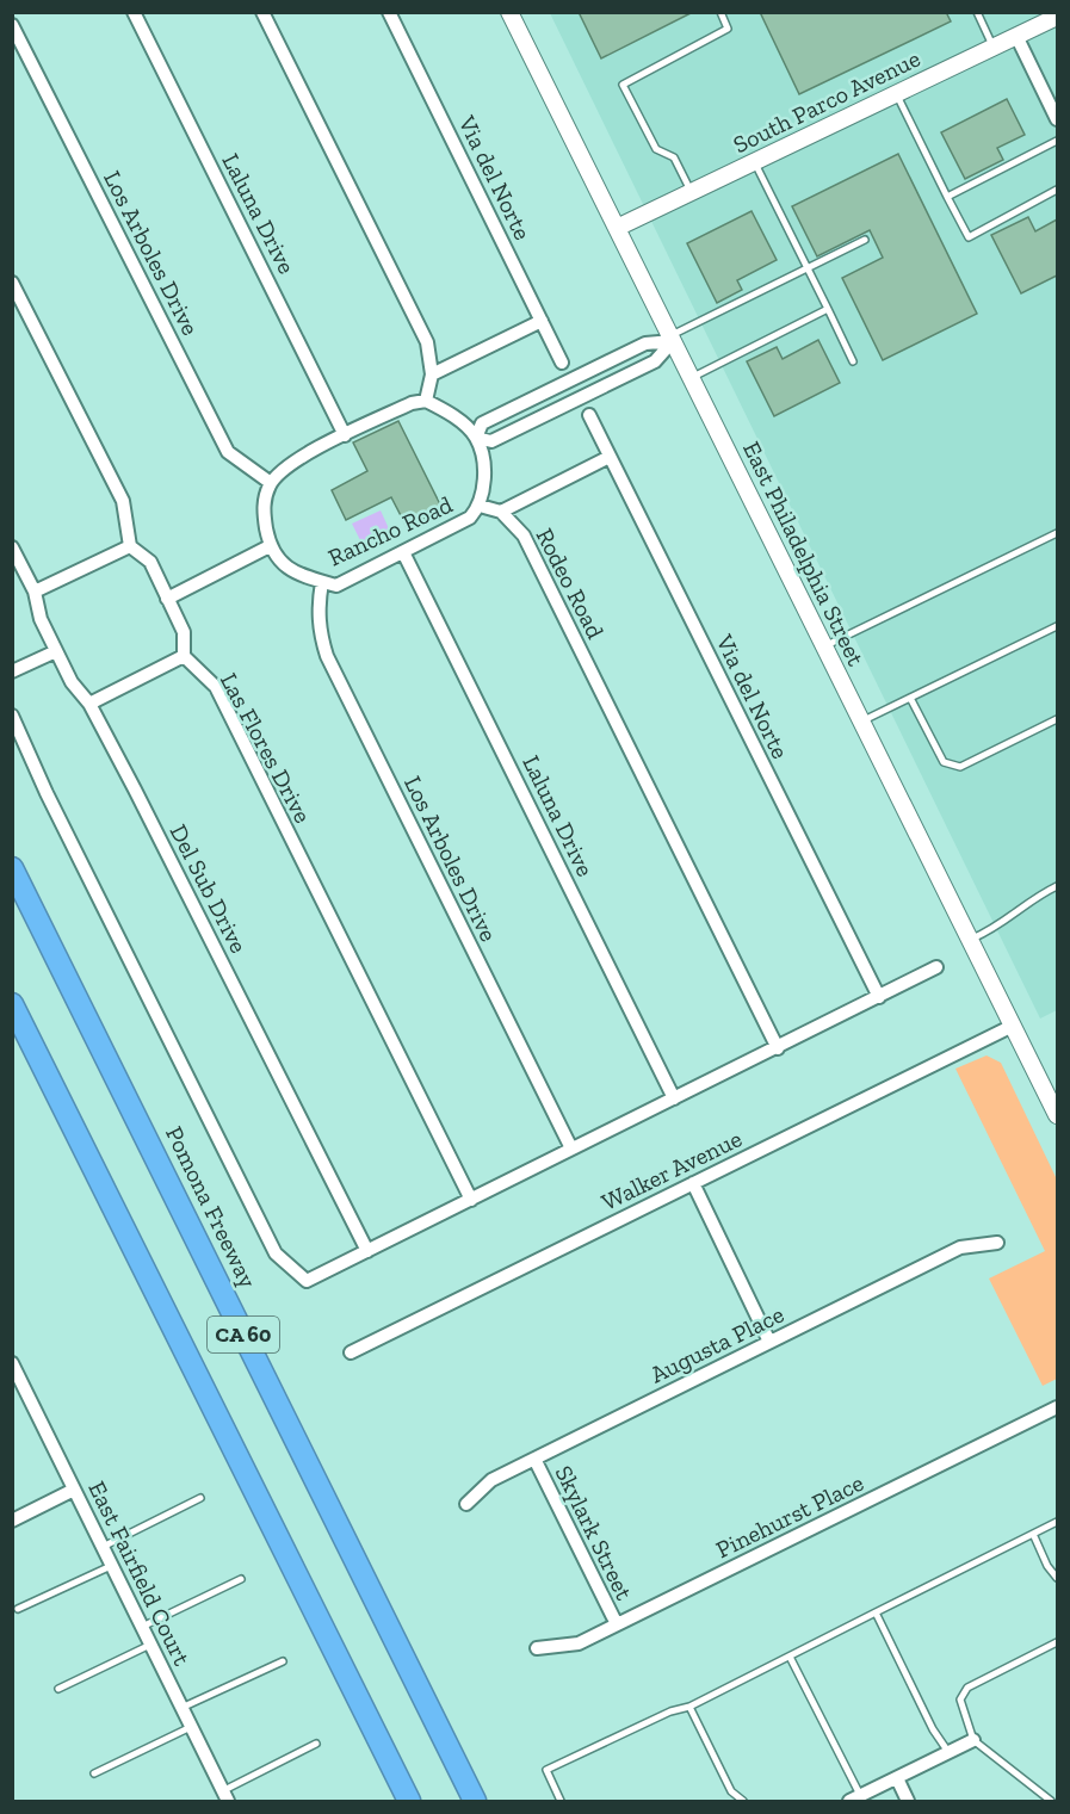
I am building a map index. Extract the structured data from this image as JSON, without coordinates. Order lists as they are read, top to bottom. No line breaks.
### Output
{"streets":{"highway":["Pomona Freeway","CA 60"],"street":["South Parco Avenue","Via del Norte","Laluna Drive","Los Arboles Drive","Rancho Road","East Philadelphia Street","Rodeo Road","Las Flores Drive","Del Sub Drive","Walker Avenue","Augusta Place","Pinehurst Place","Skylark Street","East Fairfield Court"]},"crossings":[["South Parco Avenue","East Philadelphia Street"],["Laluna Drive","Los Arboles Drive"],["Laluna Drive","Rancho Road"],["Los Arboles Drive","Rancho Road"],["East Philadelphia Street","Walker Avenue"],["Las Flores Drive","Del Sub Drive"],["Augusta Place","Skylark Street"],["Pinehurst Place","Skylark Street"]]}
